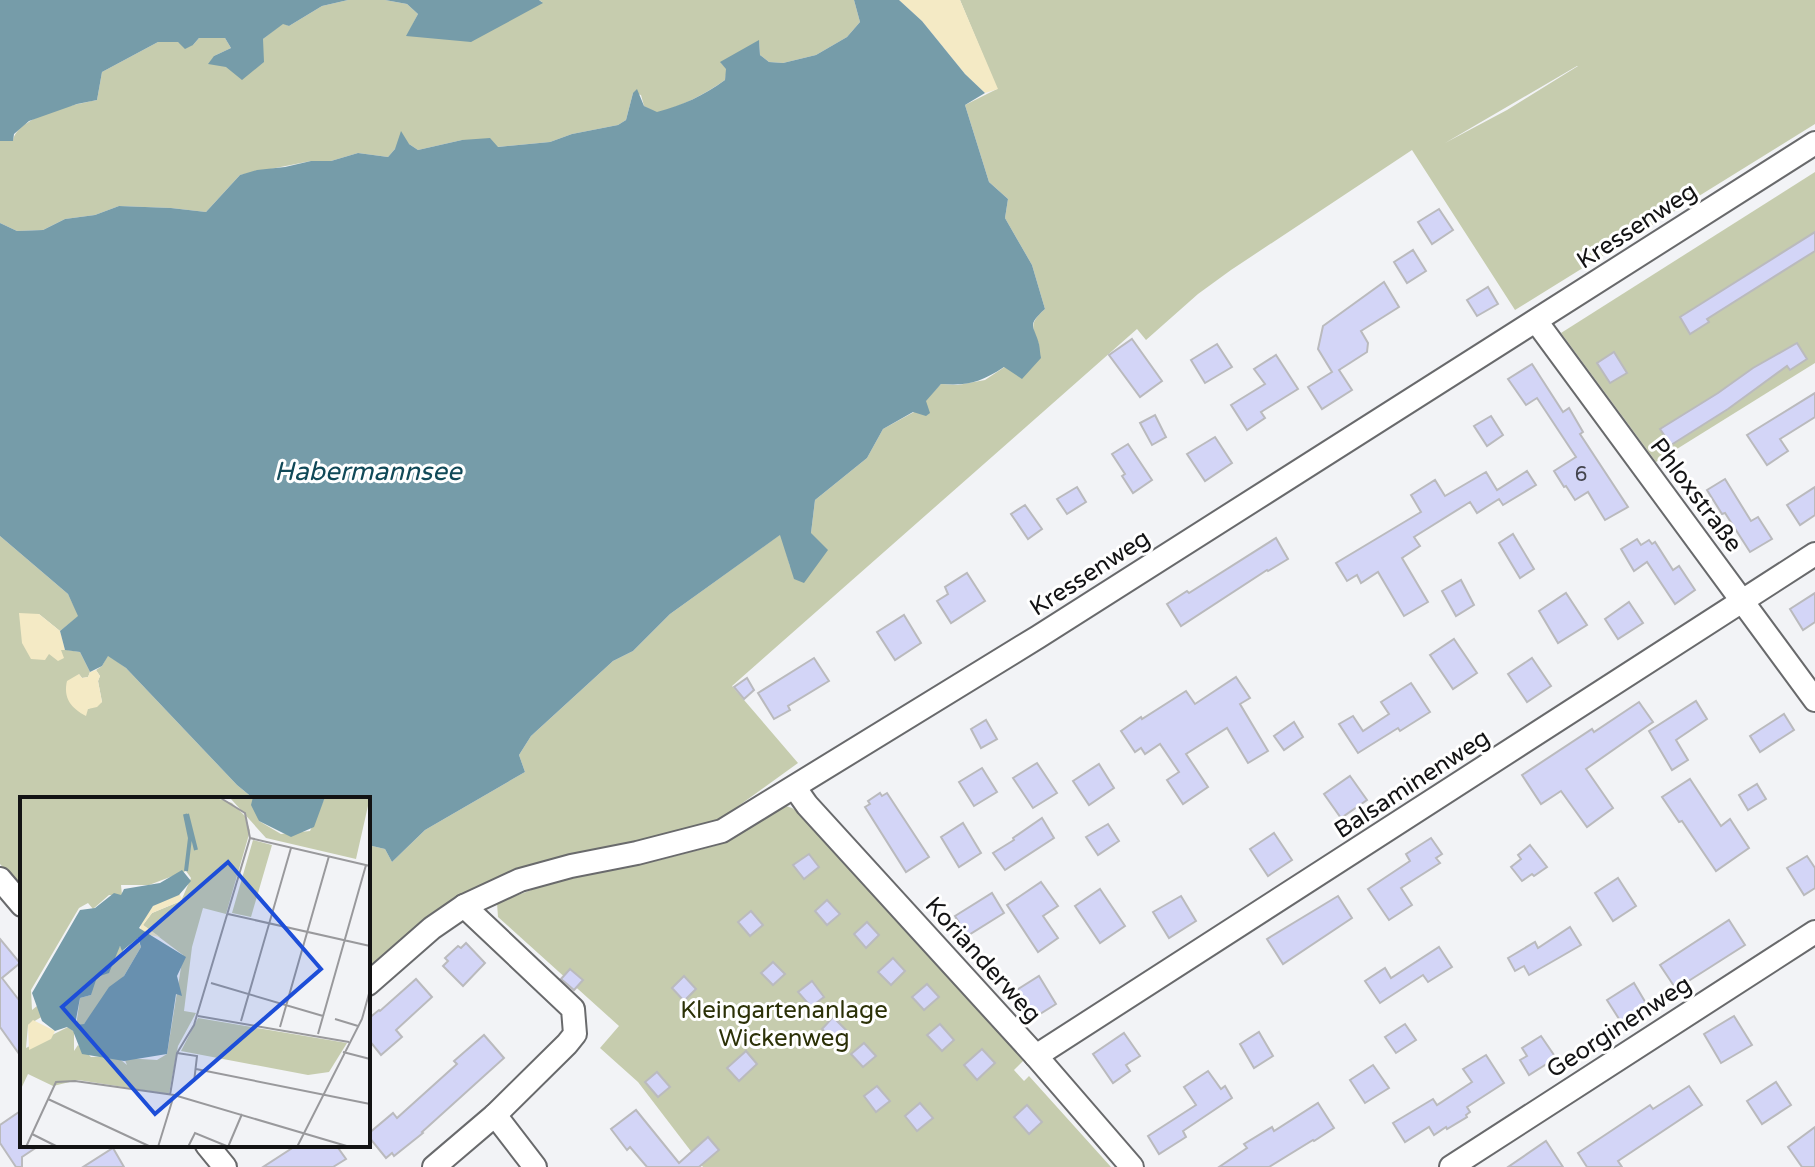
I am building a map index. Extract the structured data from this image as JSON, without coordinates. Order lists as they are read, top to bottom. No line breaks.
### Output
{"streets":{"street":["Kressenweg","Phloxstraße","Balsaminenweg","Korianderweg","Georginenweg"]},"crossings":[["Kressenweg","Phloxstraße"],["Kressenweg","Korianderweg"],["Phloxstraße","Balsaminenweg"],["Balsaminenweg","Korianderweg"]],"water":["Habermannsee"],"parks":["Kleingartenanlage Wickenweg"],"house_numbers":["6"]}
